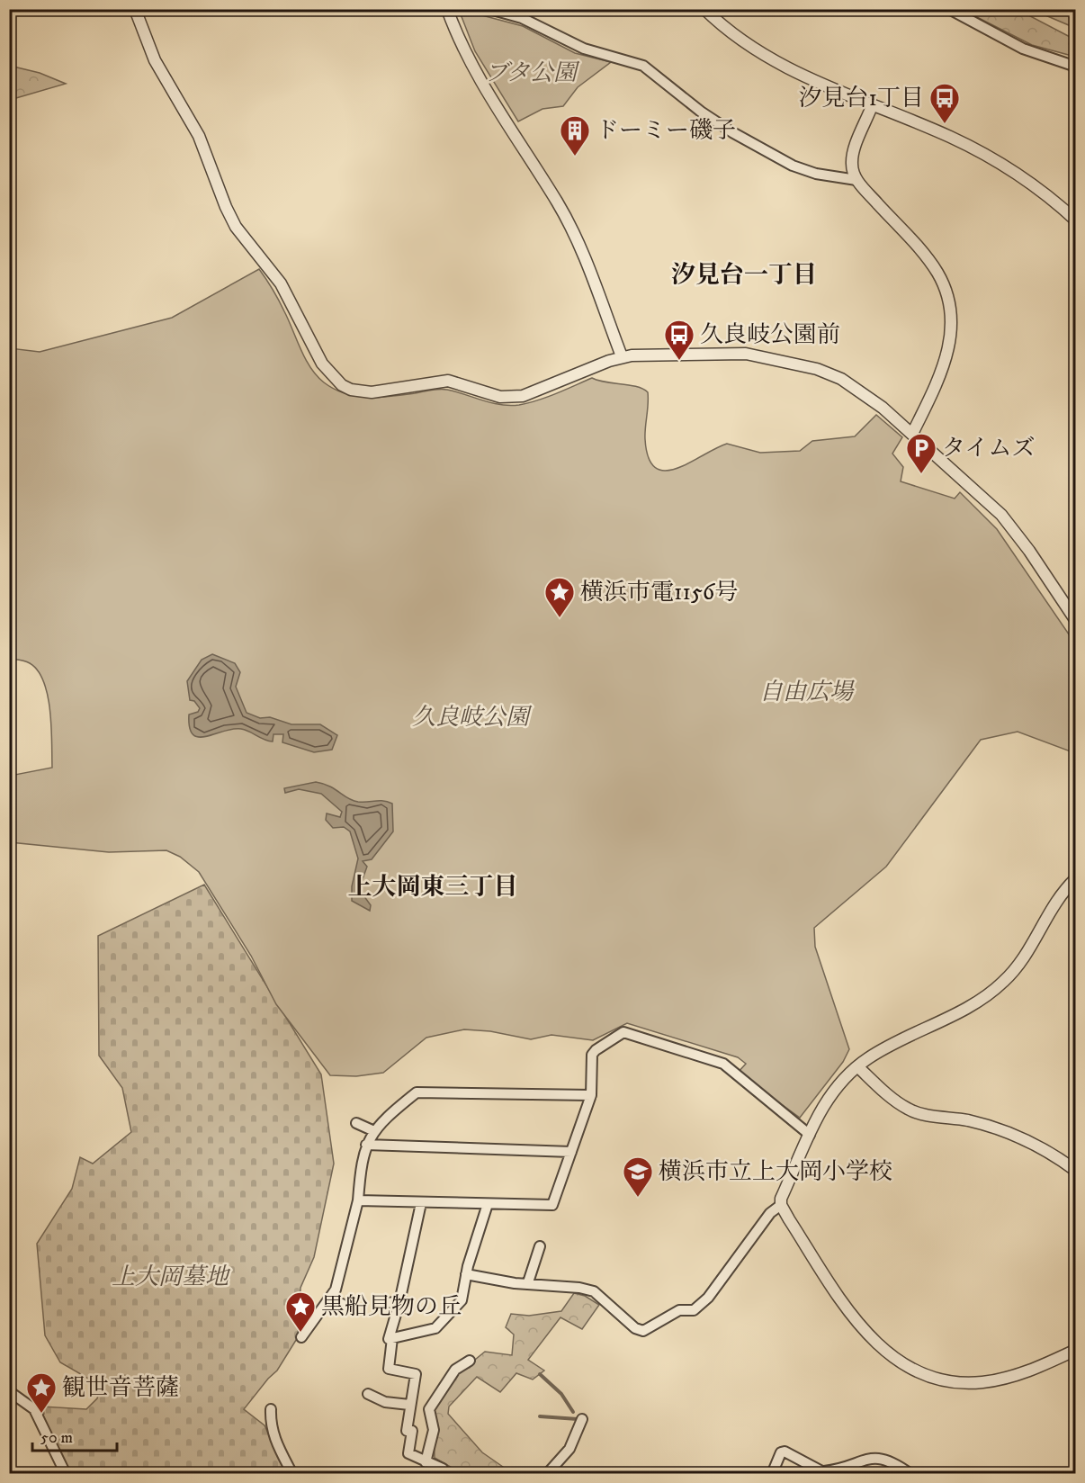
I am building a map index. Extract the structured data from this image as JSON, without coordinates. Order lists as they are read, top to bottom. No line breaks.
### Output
{"districts":["汐見台一丁目","上大岡東三丁目"],"parks":["ブタ公園","自由広場","久良岐公園","上大岡墓地"],"places":{"bus stop":["汐見台1丁目","久良岐公園前"],"building":["ドーミー磯子"],"parking":["タイムズ"],"place":["横浜市電1156号","黒船見物の丘","観世音菩薩"],"school or university":["横浜市立上大岡小学校"]},"scale_bar":"50 m"}
